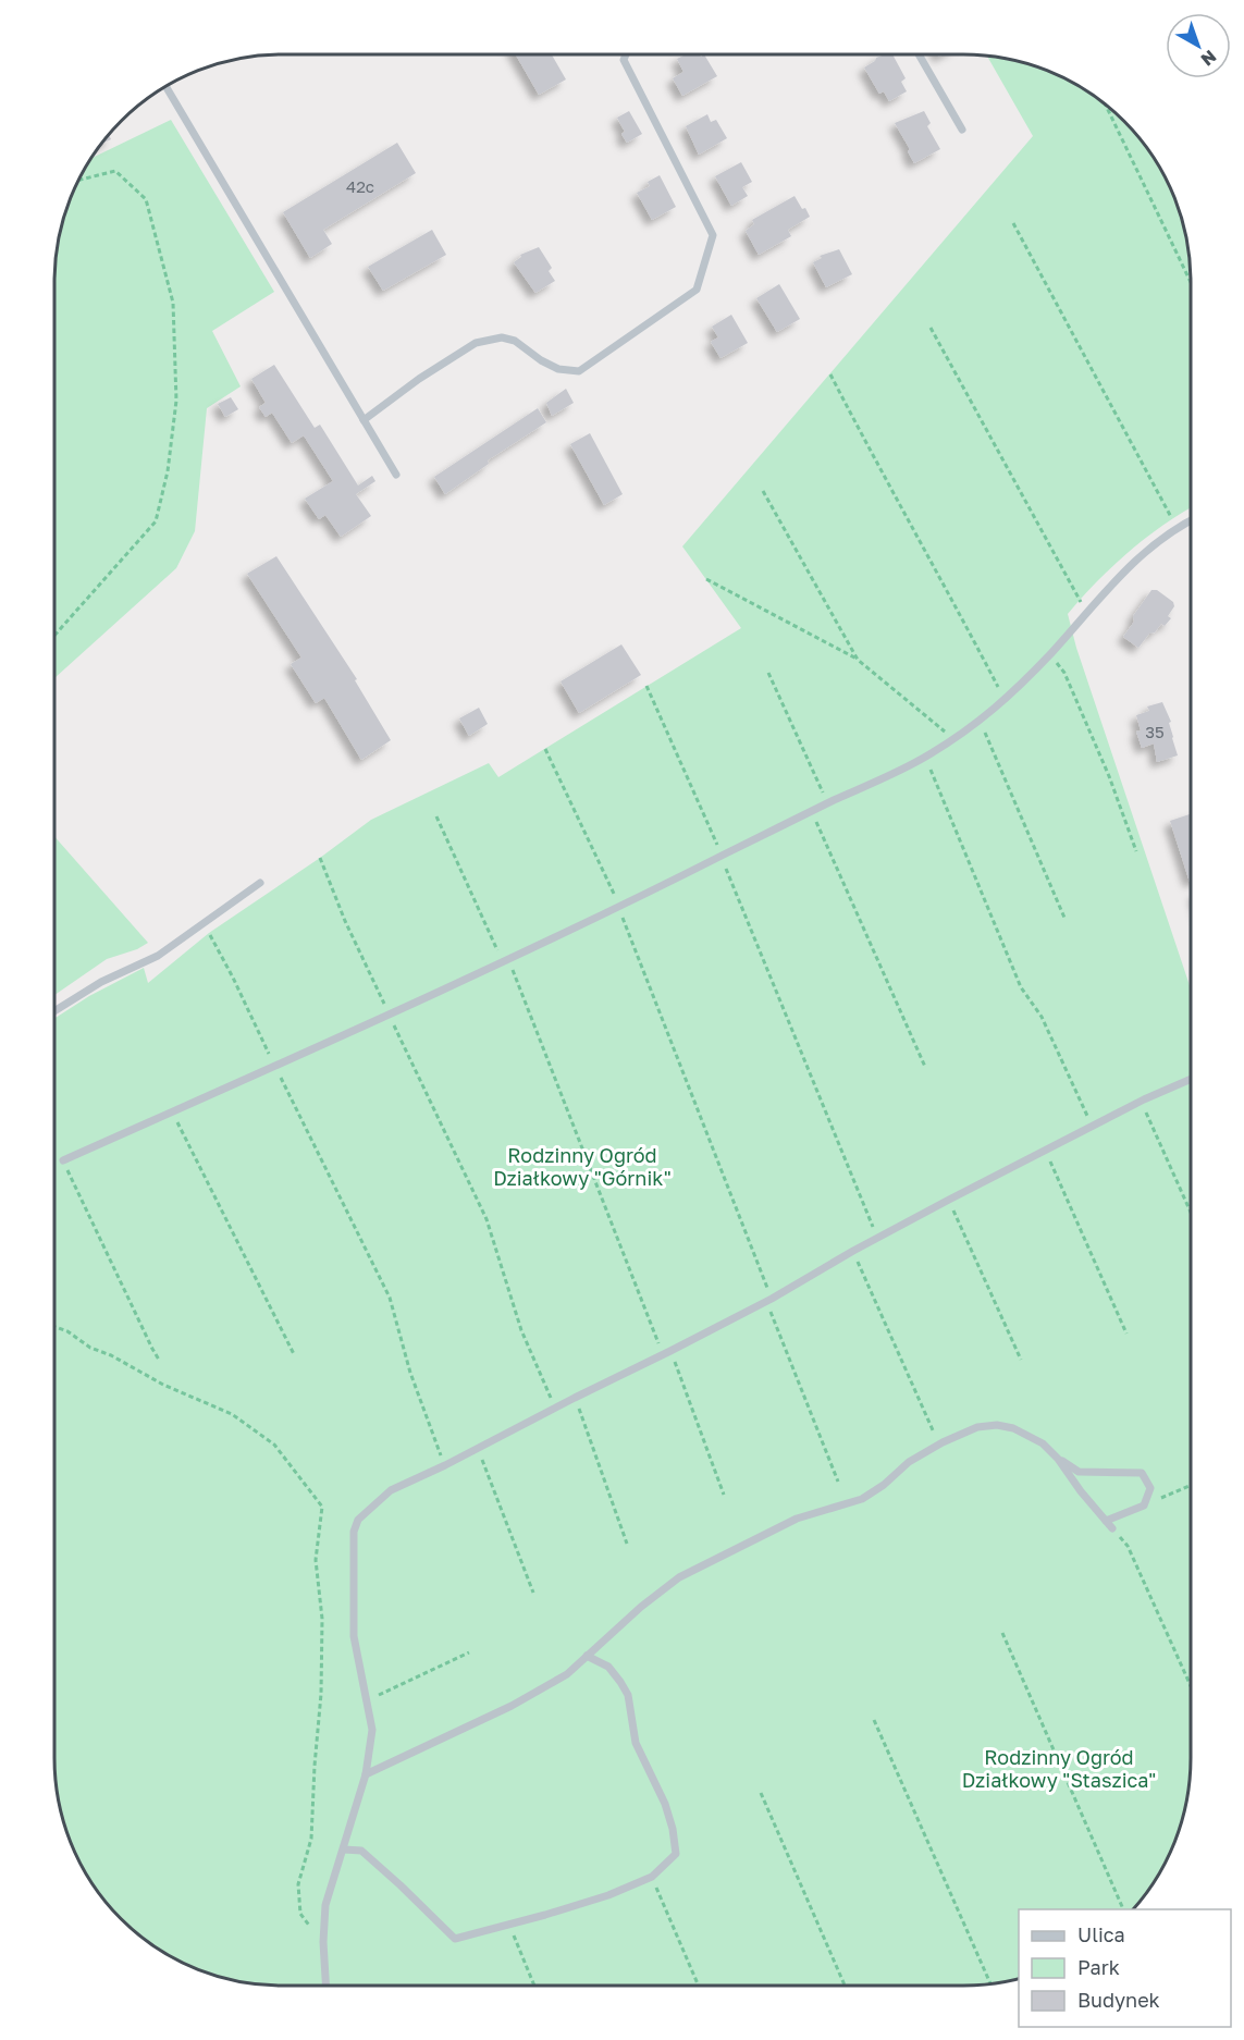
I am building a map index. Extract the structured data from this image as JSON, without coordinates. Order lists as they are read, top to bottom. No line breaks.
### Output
{"parks":["Rodzinny Ogród Działkowy \"Górnik\"","Rodzinny Ogród Działkowy \"Staszica\""],"house_numbers":["42c","35"],"legend":["Ulica","Park","Budynek"],"north":"bottom right"}
